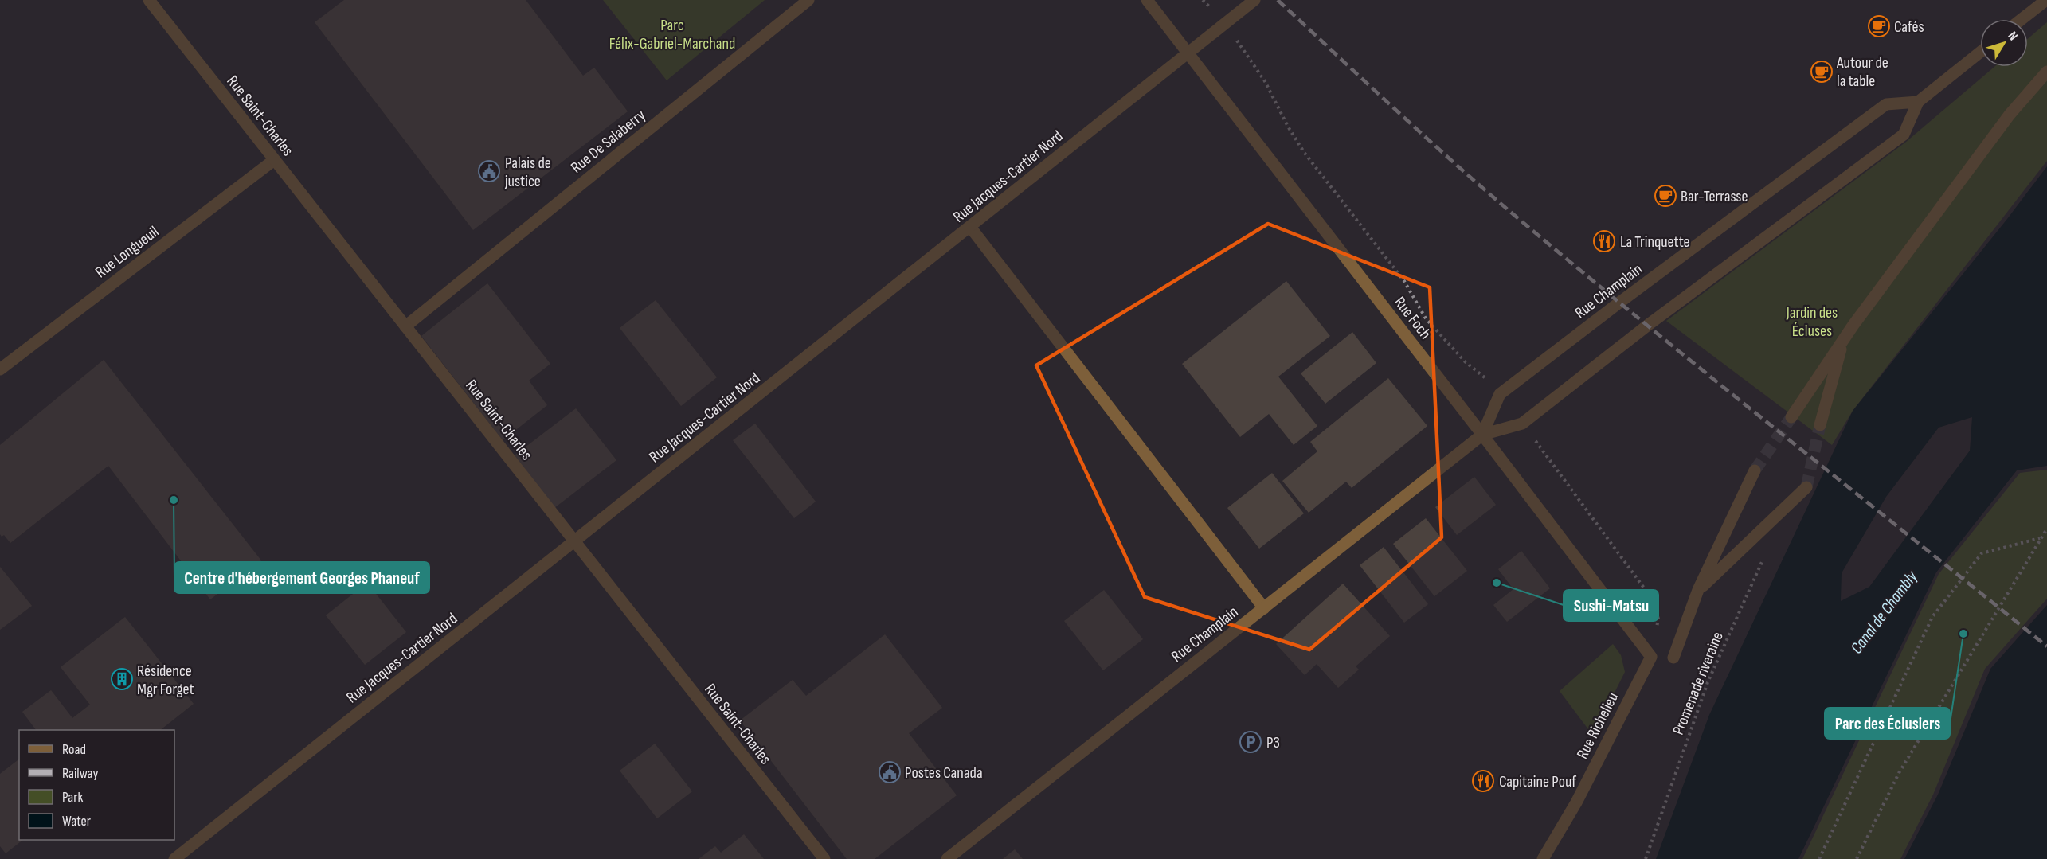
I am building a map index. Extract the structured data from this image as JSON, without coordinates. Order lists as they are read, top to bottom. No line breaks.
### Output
{"streets":{"street":["Rue Saint-Charles","Rue De Salaberry","Rue Jacques-Cartier Nord","Rue Longueuil","Rue Champlain","Rue Foch","Rue Richelieu"],"path":["Promenade riveraine"]},"crossings":[["Rue Saint-Charles","Rue De Salaberry"],["Rue Saint-Charles","Rue Jacques-Cartier Nord"],["Rue Saint-Charles","Rue Longueuil"],["Rue Jacques-Cartier Nord","Rue Foch"],["Rue Champlain","Rue Foch"],["Rue Foch","Rue Richelieu"]],"water":["Canal de Chambly"],"parks":["Parc Félix-Gabriel-Marchand","Jardin des Écluses"],"places":{"cafe":["Cafés","Autour de la table","Bar-Terrasse"],"public building":["Palais de justice","Postes Canada"],"restaurant":["La Trinquette","Capitaine Pouf"],"other":["Centre d'hébergement Georges Phaneuf","Sushi-Matsu","Parc des Éclusiers"],"building":["Résidence Mgr Forget"],"parking":["P3"]},"legend":["Road","Railway","Park","Water"],"north":"top right"}
